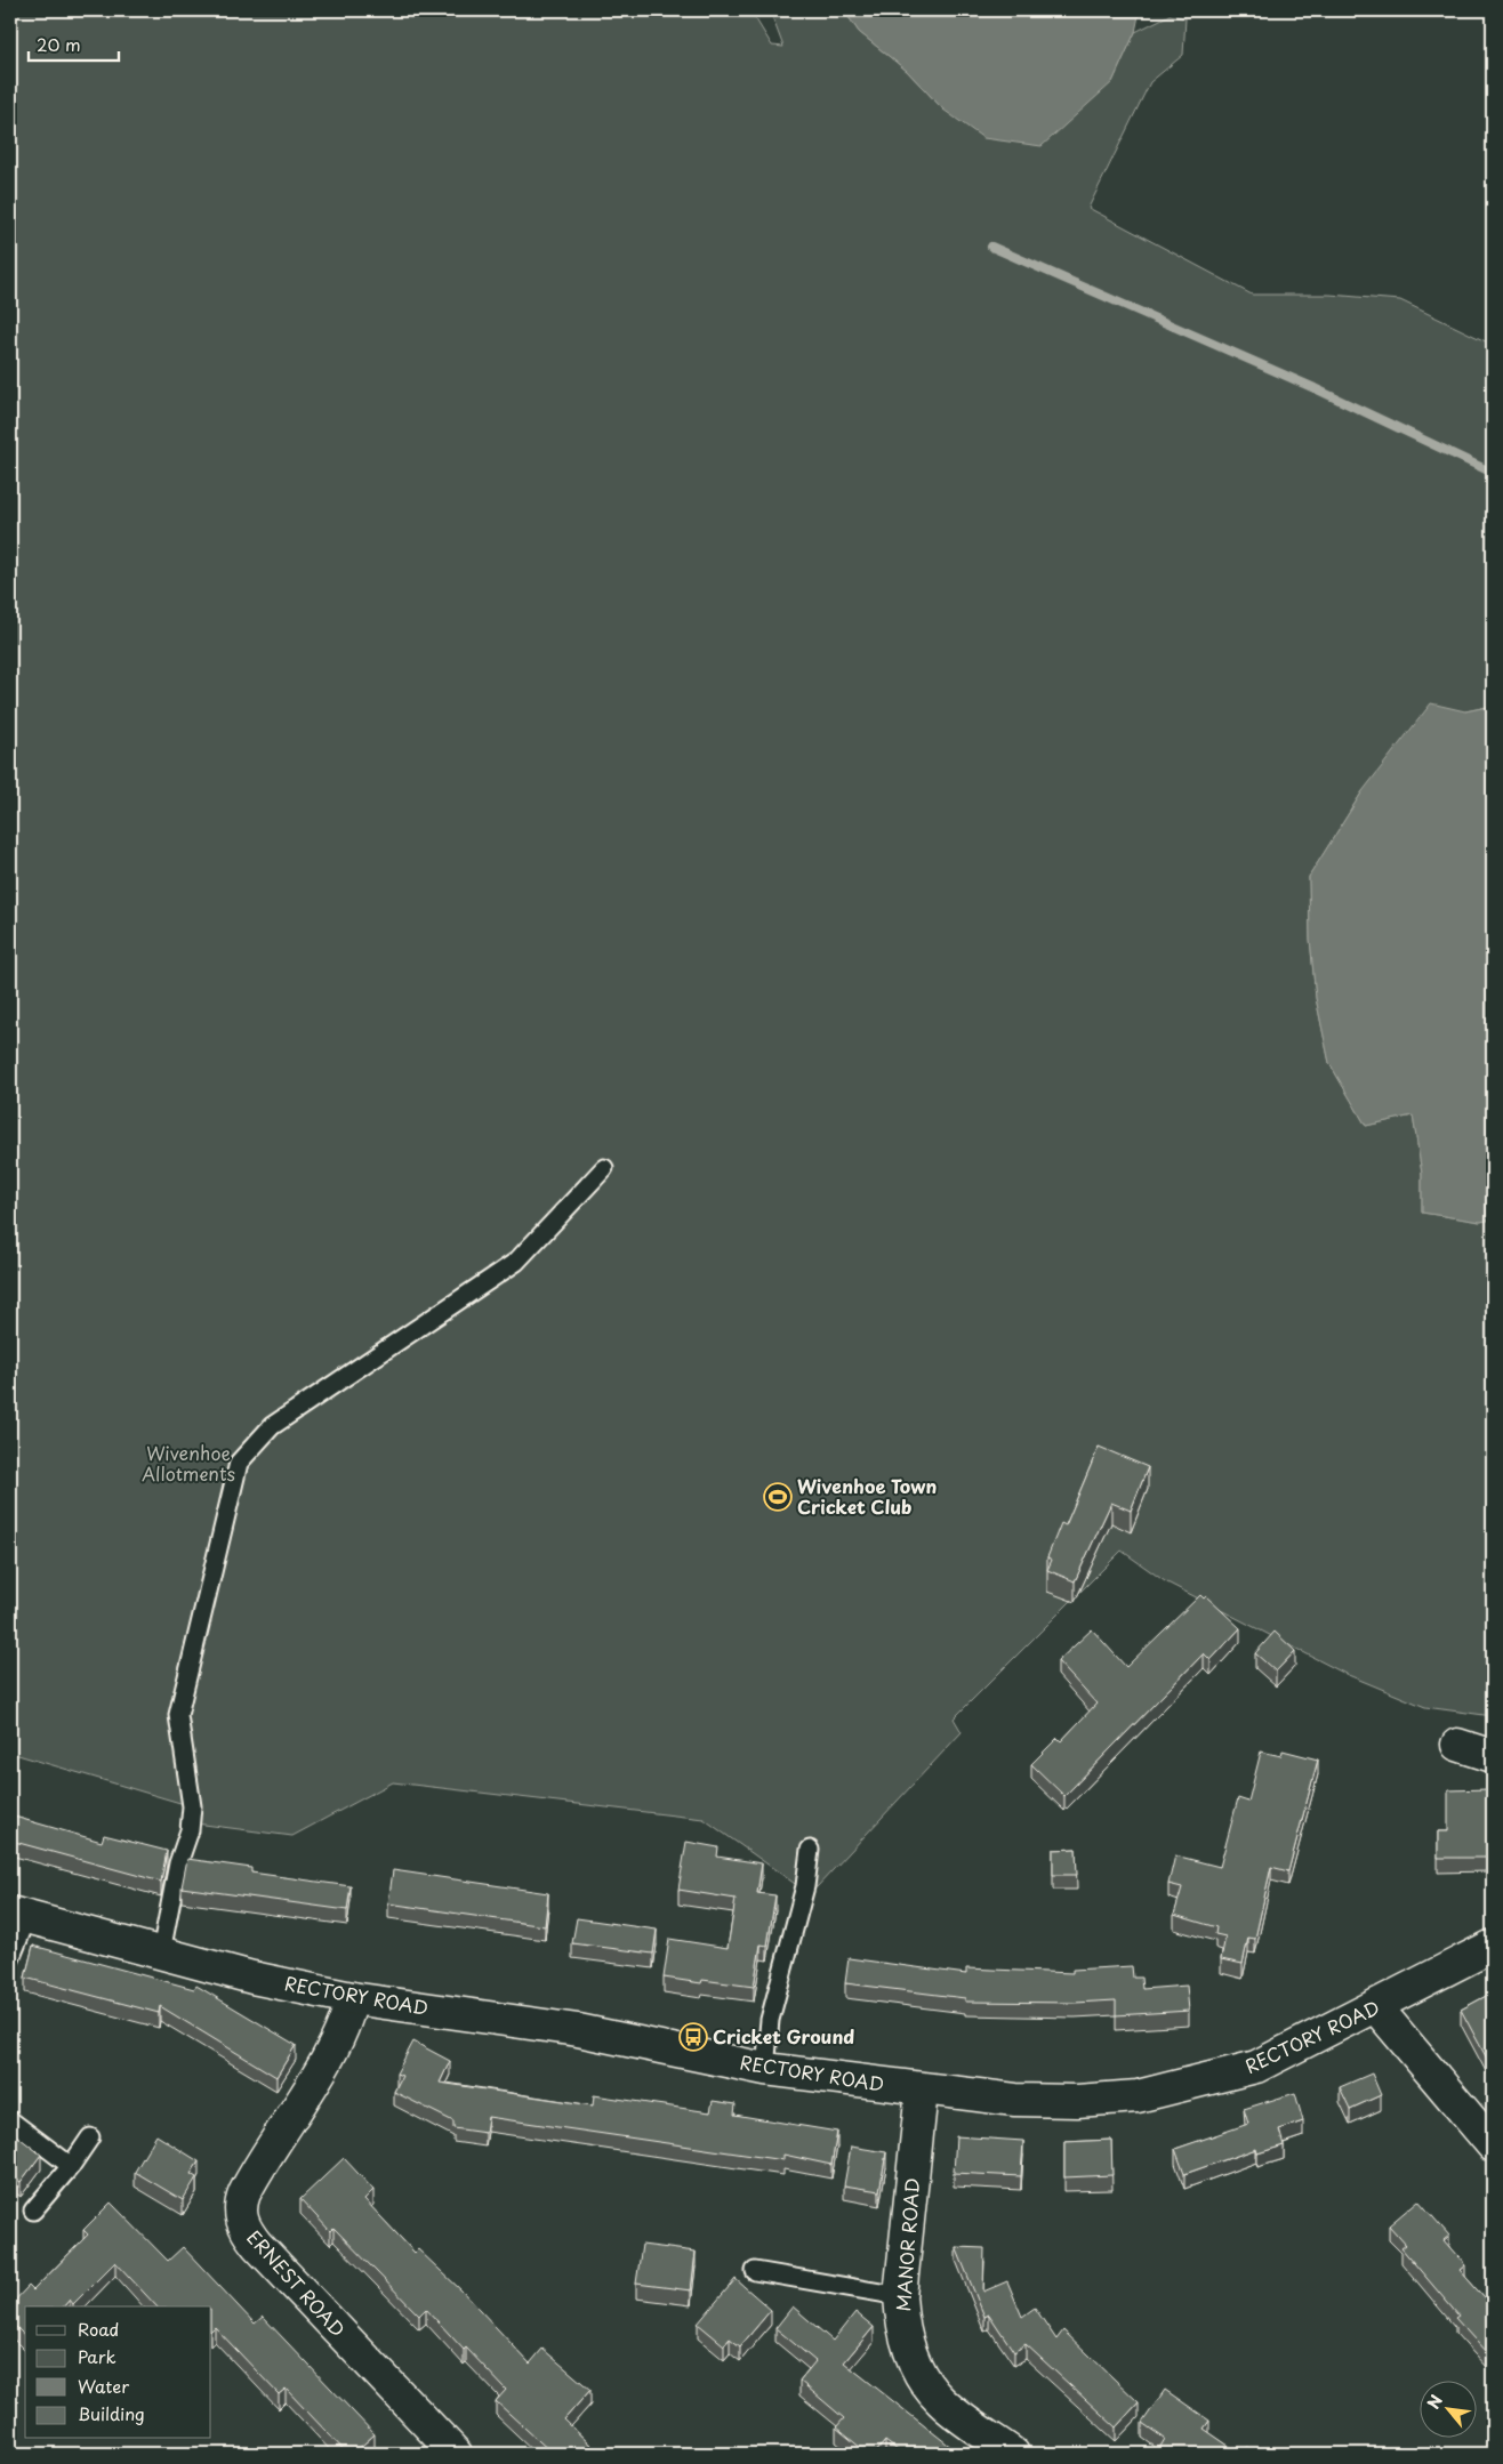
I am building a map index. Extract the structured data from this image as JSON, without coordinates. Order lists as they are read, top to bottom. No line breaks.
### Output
{"streets":{"street":["RECTORY ROAD","MANOR ROAD","ERNEST ROAD"]},"crossings":[["RECTORY ROAD","MANOR ROAD"],["RECTORY ROAD","ERNEST ROAD"]],"parks":["Wivenhoe Allotments"],"places":{"sports":["Wivenhoe Town Cricket Club"],"bus stop":["Cricket Ground"]},"legend":["Road","Park","Water","Building"],"scale_bar":"20 m","north":"top left"}
